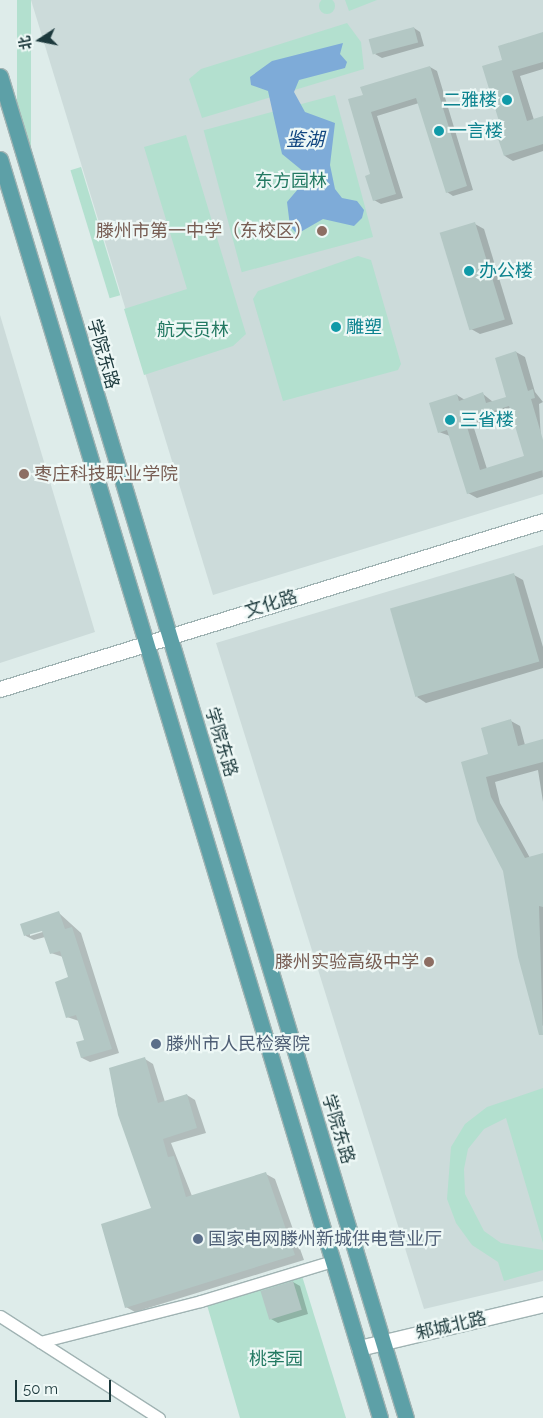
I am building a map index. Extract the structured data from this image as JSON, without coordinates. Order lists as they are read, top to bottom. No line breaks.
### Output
{"streets":{"main road":["学院东路"],"street":["文化路","邾城北路"]},"crossings":[["学院东路","文化路"],["学院东路","邾城北路"]],"water":["鉴湖"],"parks":["东方园林","航天员林","桃李园"],"places":["二雅楼","一言楼","滕州市第一中学（东校区）","办公楼","雕塑","三省楼","枣庄科技职业学院","滕州实验高级中学","滕州市人民检察院","国家电网滕州新城供电营业厅"],"scale_bar":"50 m","north":"left"}
